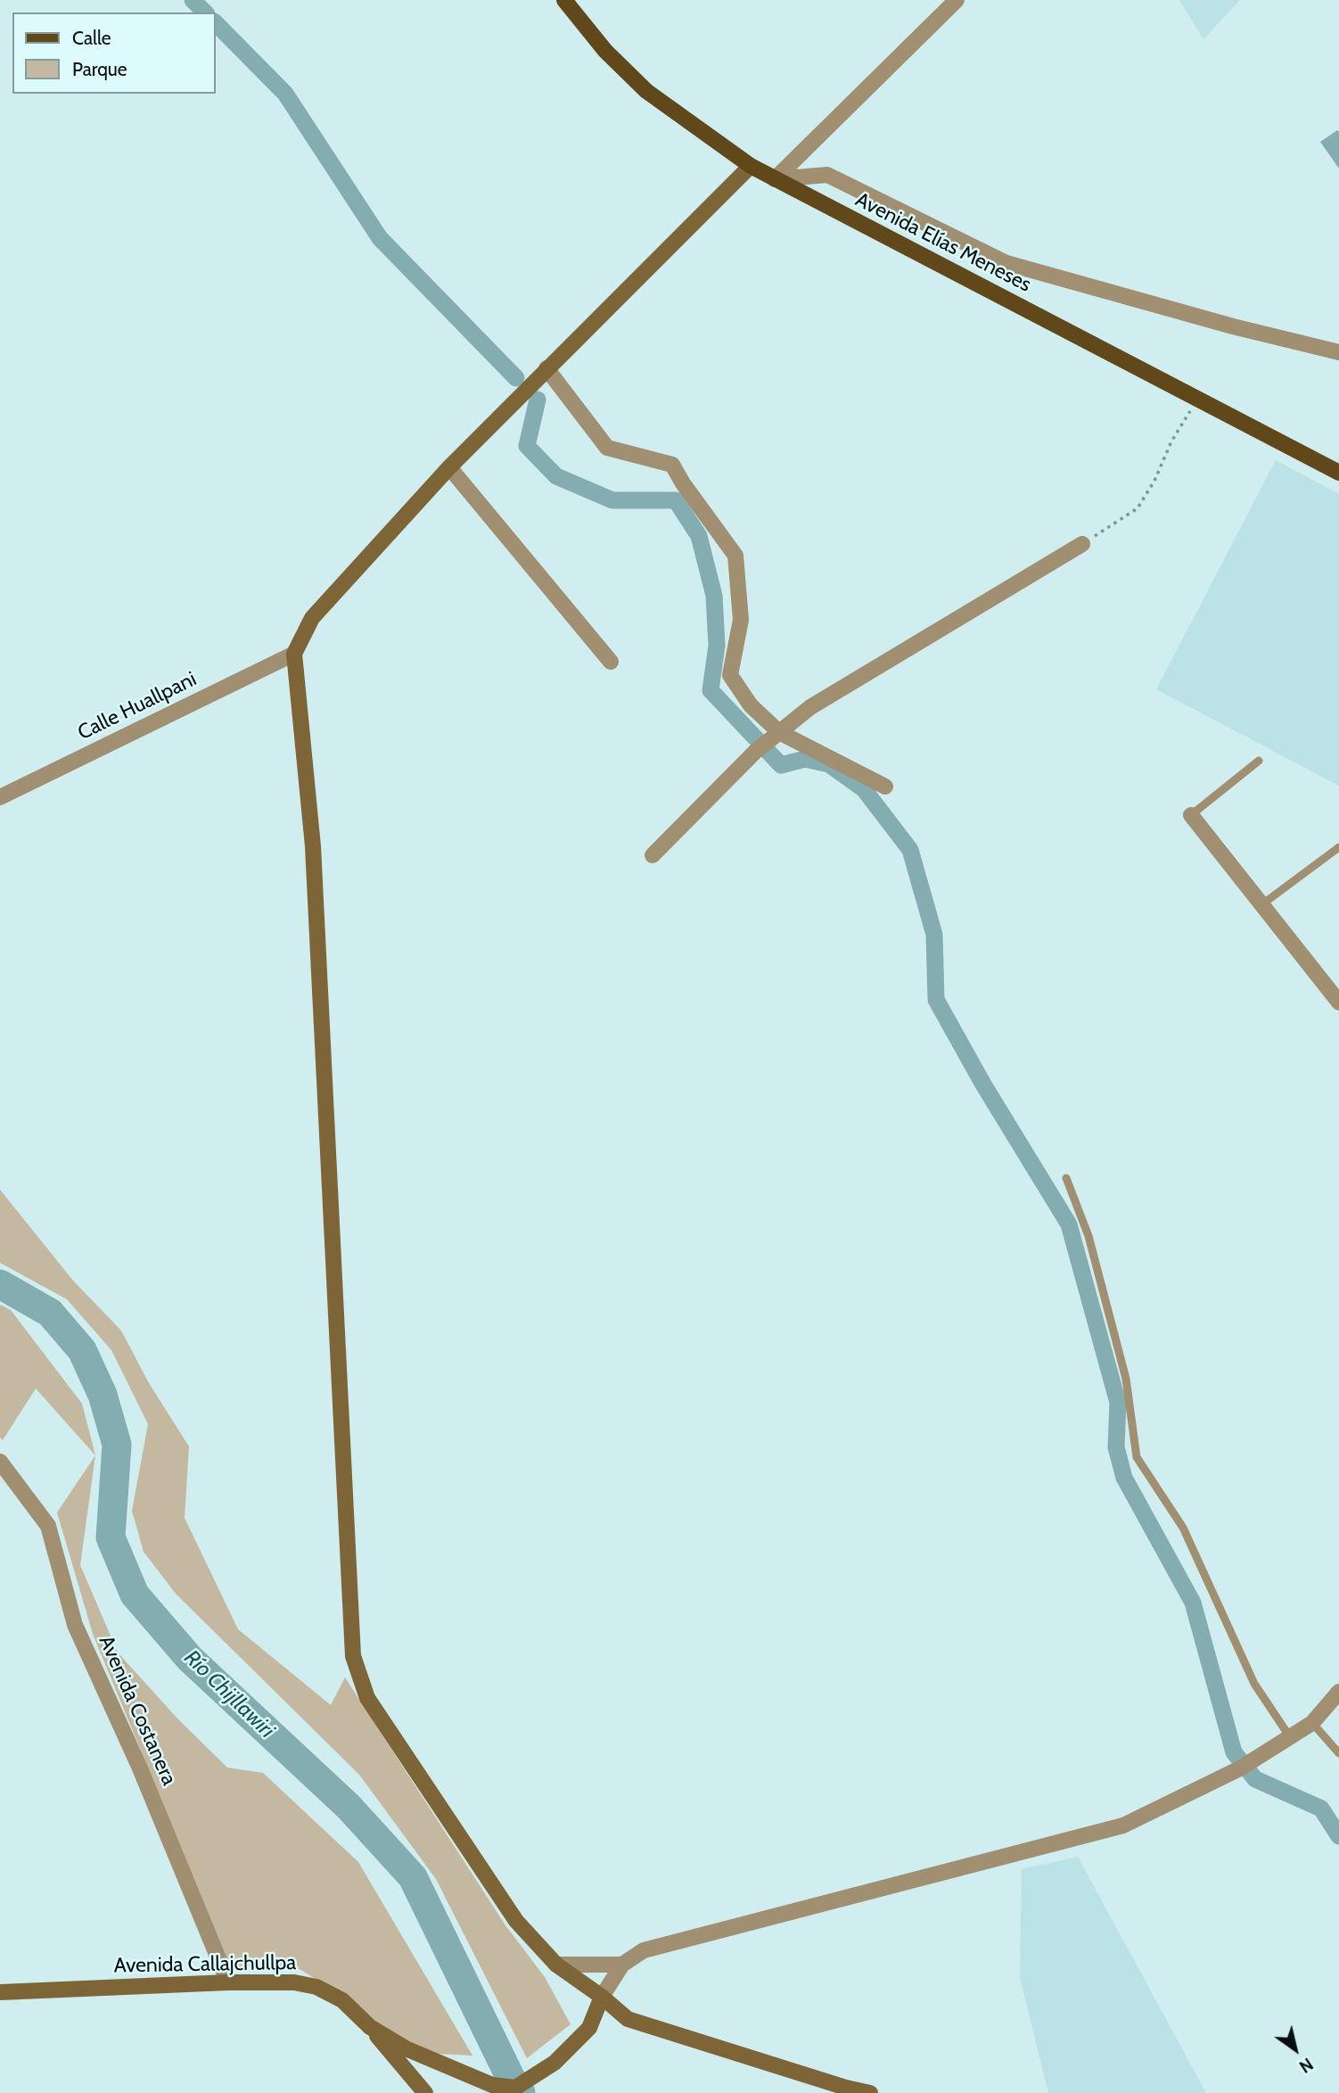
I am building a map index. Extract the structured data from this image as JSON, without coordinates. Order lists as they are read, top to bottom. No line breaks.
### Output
{"streets":{"main road":["Avenida Elías Meneses"],"street":["Calle Huallpani","Avenida Costanera","Avenida Callajchullpa"]},"crossings":[["Avenida Costanera","Avenida Callajchullpa"]],"water":["Río Chijllawiri"],"legend":["Calle","Parque"],"north":"bottom right"}
